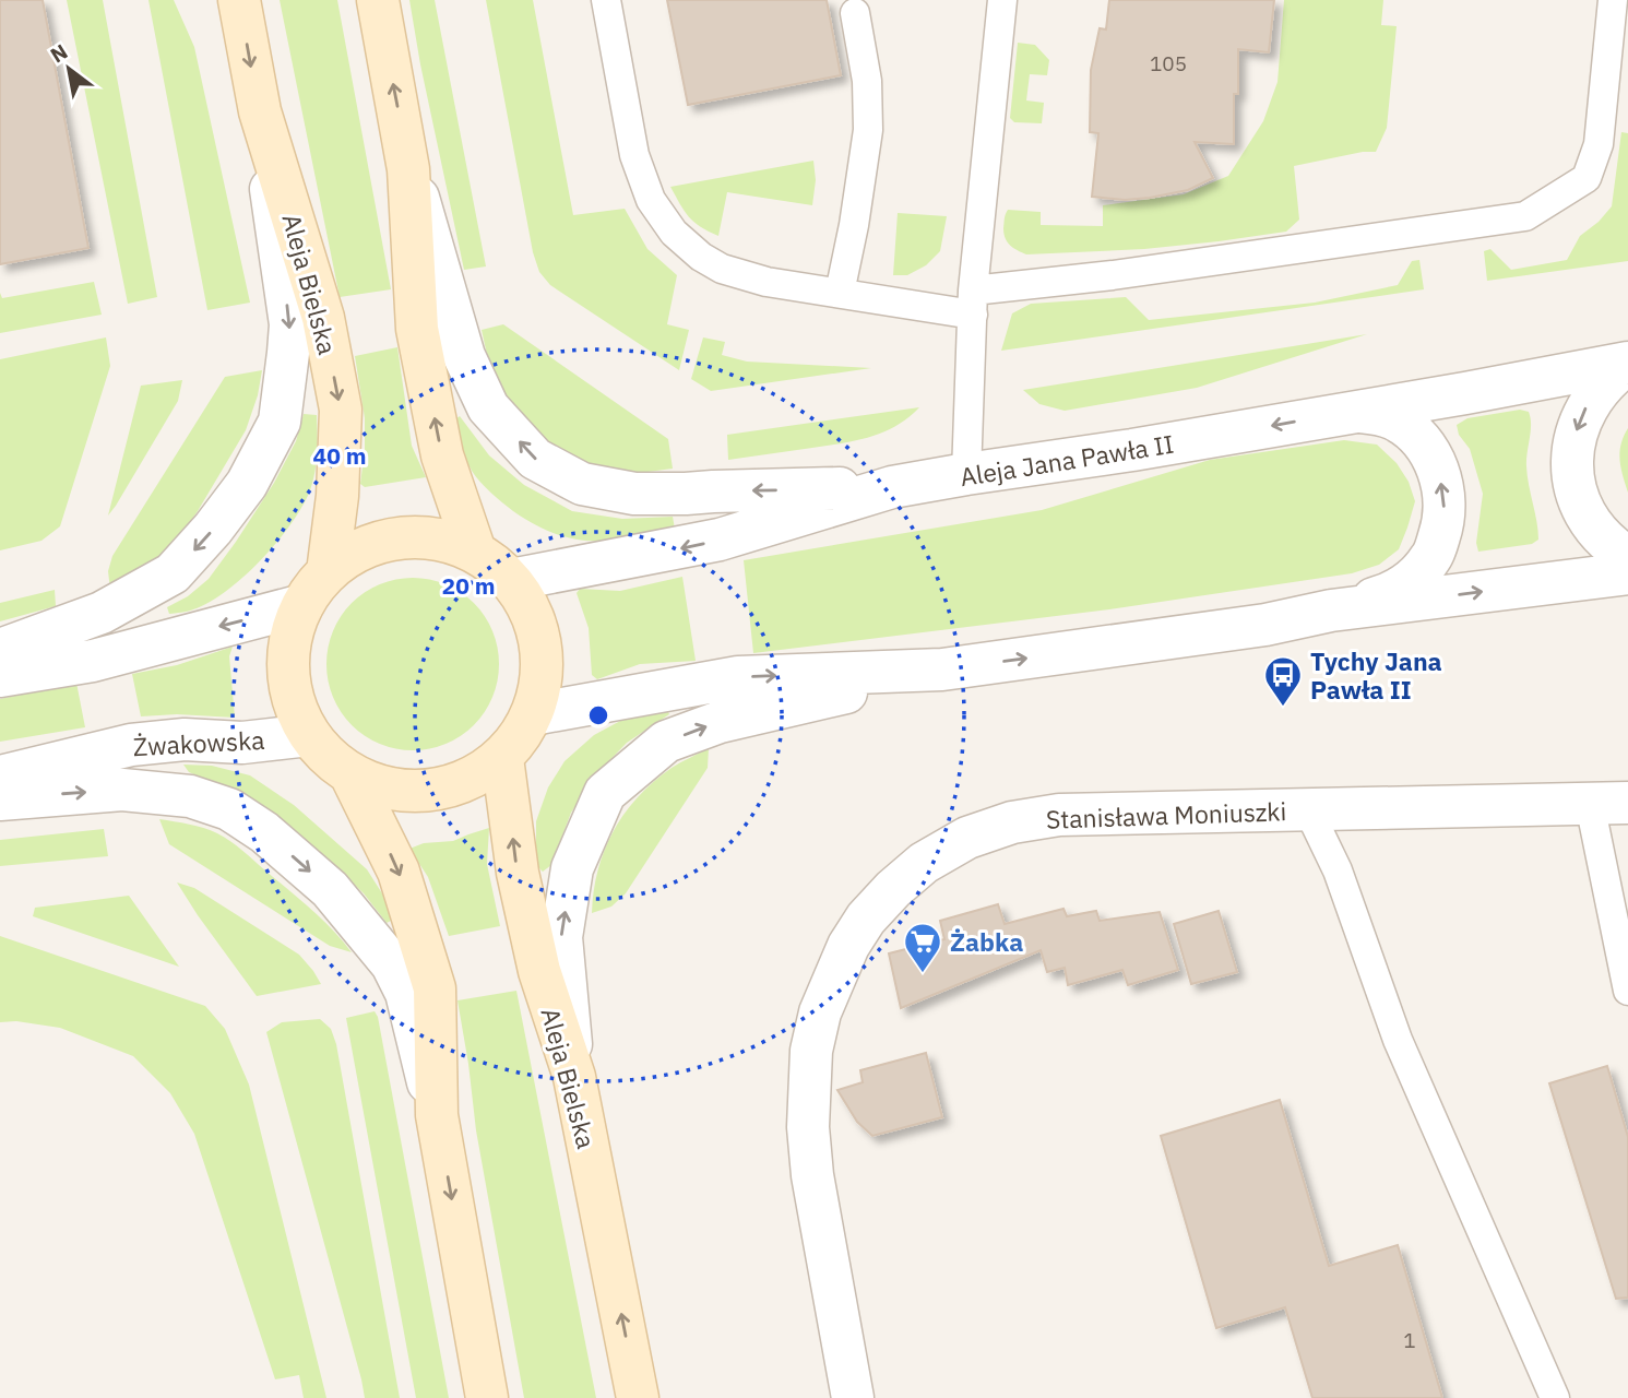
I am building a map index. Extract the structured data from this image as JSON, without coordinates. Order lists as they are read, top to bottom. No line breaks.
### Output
{"streets":{"main road":["Aleja Bielska"],"street":["Aleja Jana Pawła II","Żwakowska","Stanisława Moniuszki"]},"crossings":[["Aleja Bielska","Aleja Jana Pawła II"],["Aleja Bielska","Żwakowska"],["Aleja Jana Pawła II","Żwakowska"]],"places":{"bus stop":["Tychy Jana Pawła II"],"supermarket":["Żabka"]},"house_numbers":["105","1"],"north":"top left","rings":["40 m","20 m"]}
